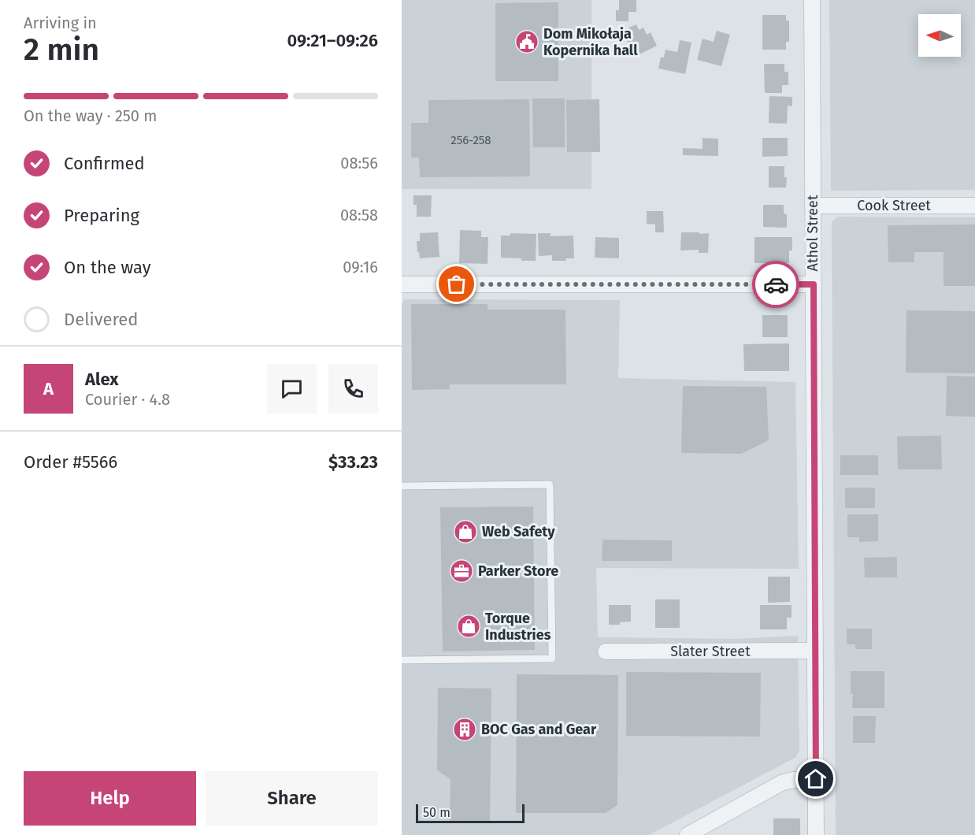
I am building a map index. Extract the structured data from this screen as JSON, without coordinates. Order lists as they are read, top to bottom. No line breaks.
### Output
{"streets":{"street":["Cook Street","Athol Street","Slater Street"]},"crossings":[["Cook Street","Athol Street"],["Athol Street","Slater Street"]],"places":{"public building":["Dom Mikołaja Kopernika hall"],"shop":["Web Safety","Torque Industries"],"office":["Parker Store"],"building":["BOC Gas and Gear"]},"house_numbers":["256-258"],"scale_bar":"50 m","north":"left","page":{"heading":["2 min","Arriving in","09:21–09:26"],"panel":["Alex","Courier · 4.8","Order #5566","$33.23"],"bar":"On the way · 250 m","list":[["Confirmed","08:56"],["Preparing","08:58"],["On the way","09:16"],"Delivered"],"round":"A","buttons":["Help","Share"],"scale":"50 m"}}
